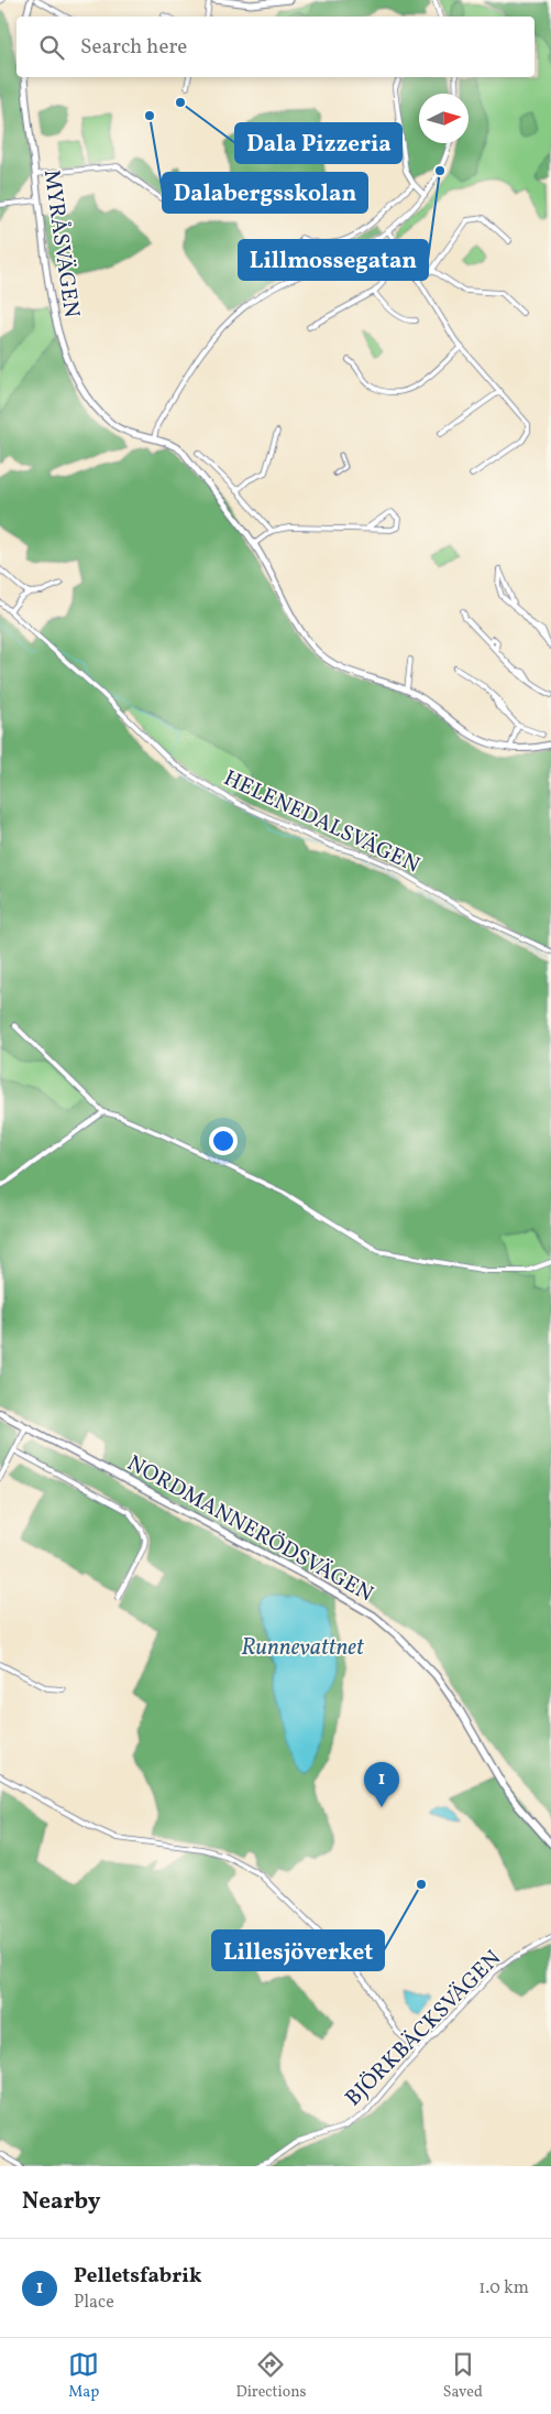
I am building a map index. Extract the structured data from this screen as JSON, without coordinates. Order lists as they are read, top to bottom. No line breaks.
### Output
{"streets":{"main road":["NORDMANNERÖDSVÄGEN"],"street":["MYRÅSVÄGEN","HELENEDALSVÄGEN","BJÖRKBÄCKSVÄGEN"]},"water":["Runnevattnet"],"places":["Dala Pizzeria","Dalabergsskolan","Lillmossegatan","Lillesjöverket"],"north":"right","page":{"search":"Search here","pins":"1","heading":"Nearby","list":[{"mark":"1","name":"Pelletsfabrik","note":"Place","value":"1.0 km"}],"nav":["Map","Directions","Saved"]}}
